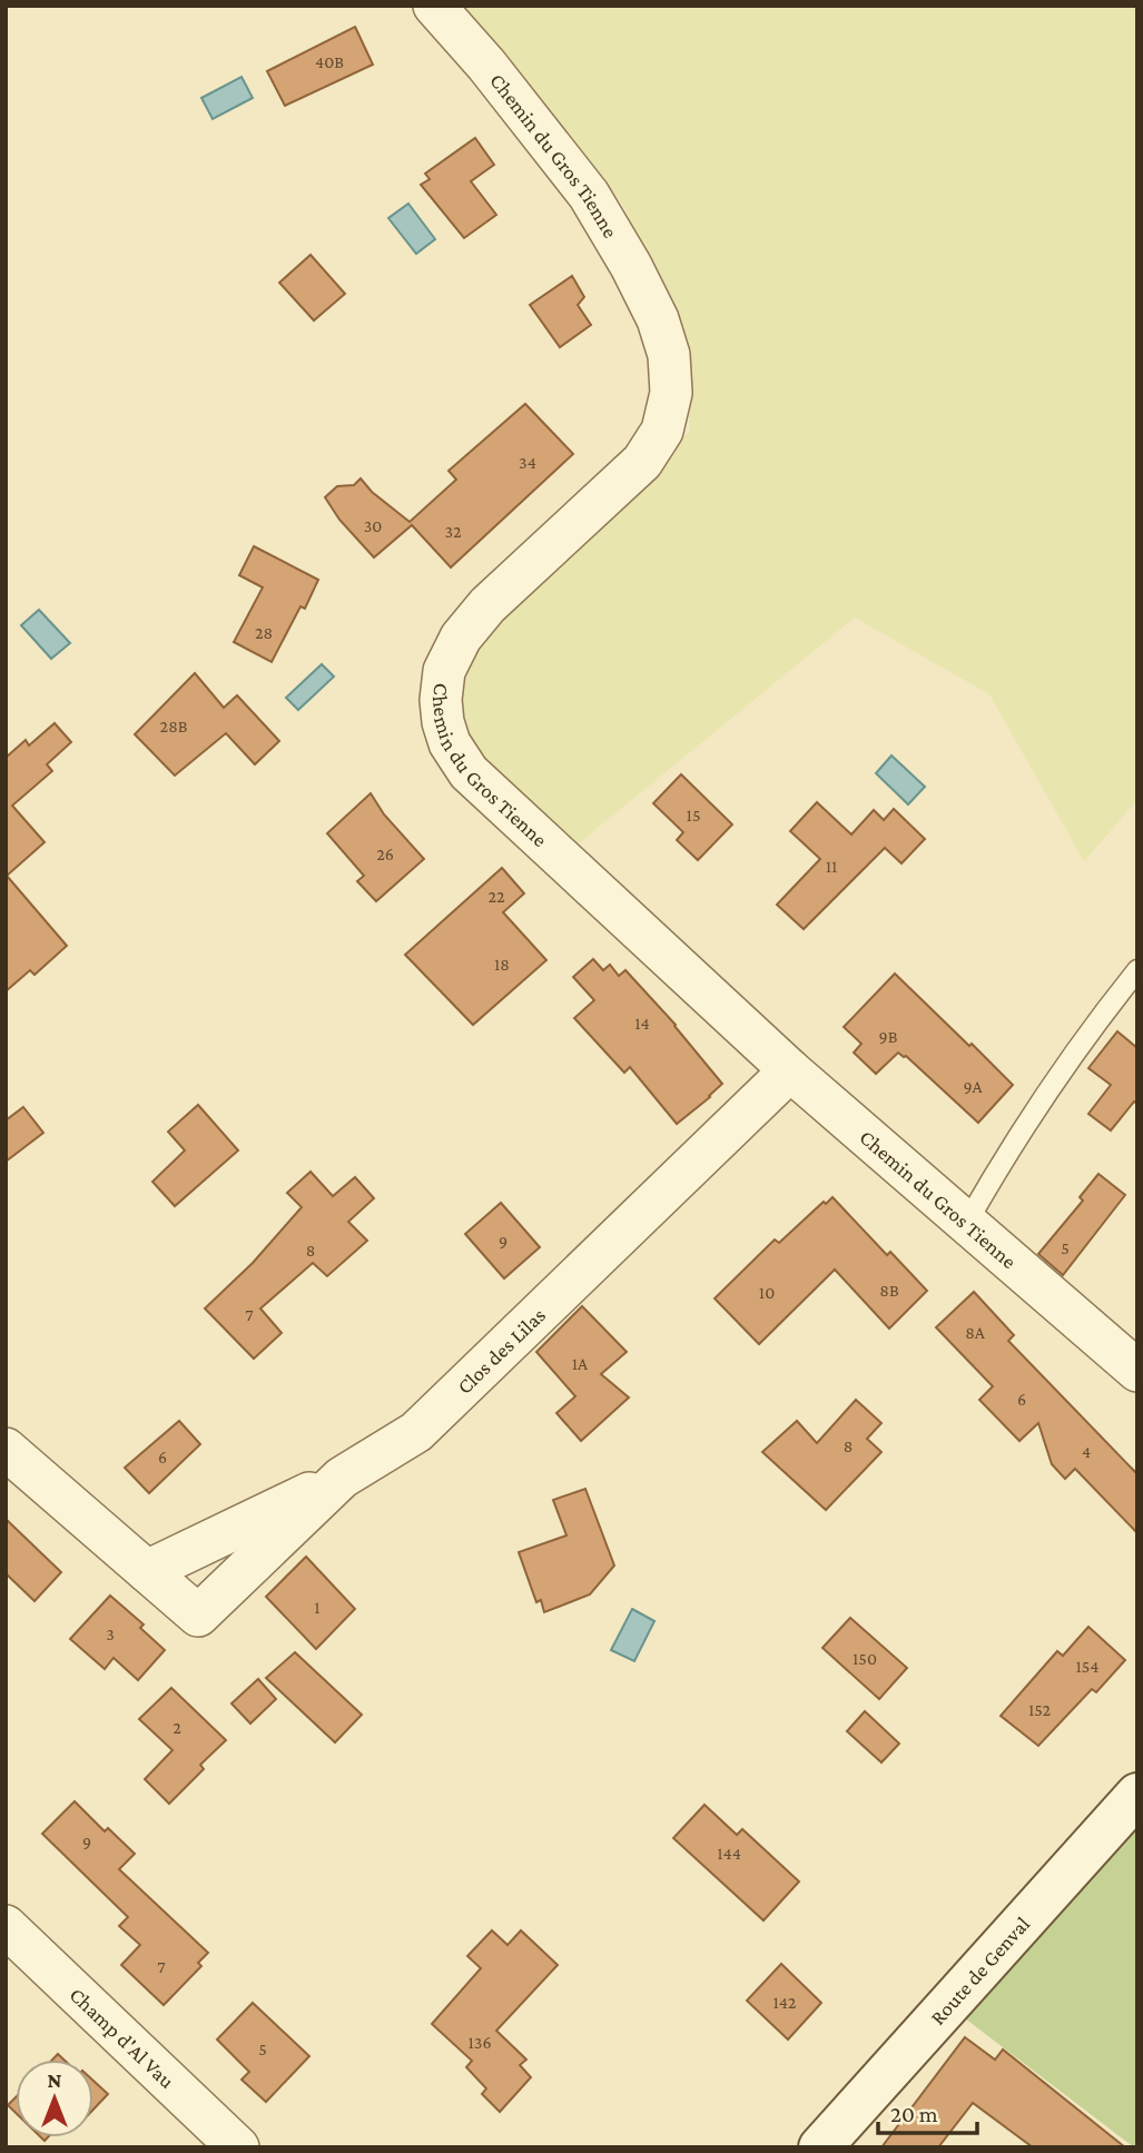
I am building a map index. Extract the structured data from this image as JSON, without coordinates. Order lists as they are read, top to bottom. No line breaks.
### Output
{"streets":{"main road":["Route de Genval"],"street":["Chemin du Gros Tienne","Clos des Lilas","Champ d'Al Vau"]},"crossings":[["Chemin du Gros Tienne","Clos des Lilas"]],"house_numbers":["40B","34","30","32","28","28B","15","26","11","22","18","14","9B","9A","9","5","8","8B","10","7","8A","1A","6","8","4","6","1","3","150","154","152","2","9","144","7","142","136","5"],"scale_bar":"20 m","north":"top"}
